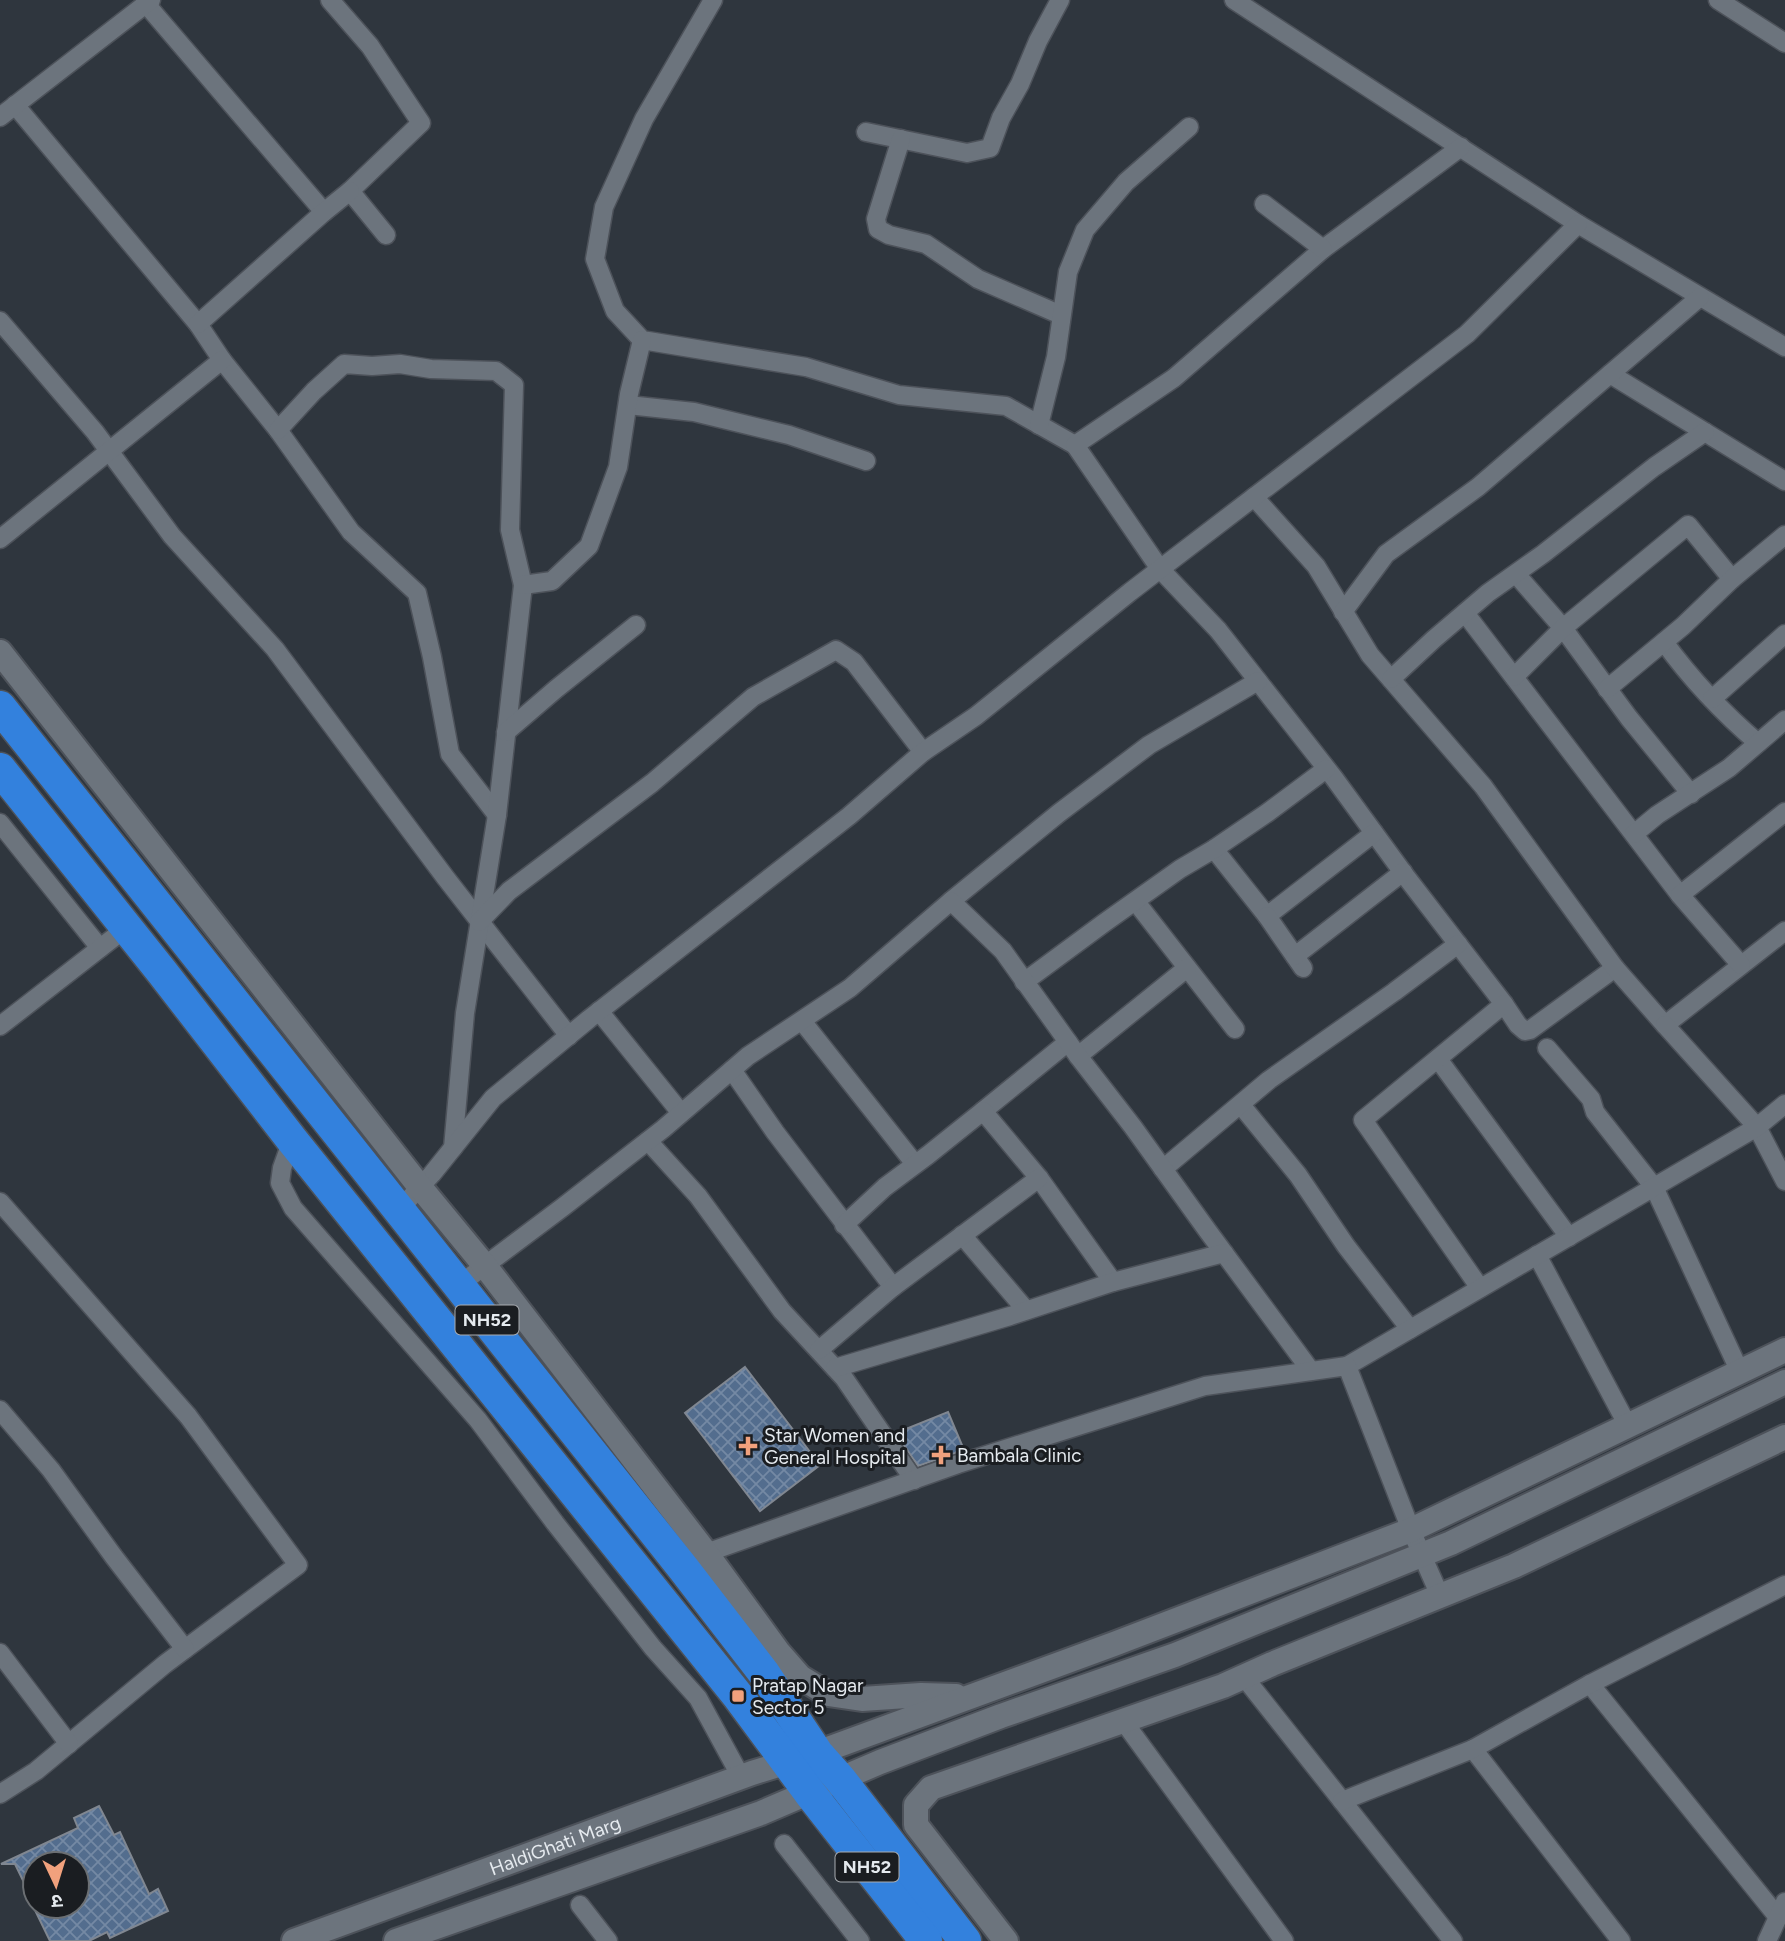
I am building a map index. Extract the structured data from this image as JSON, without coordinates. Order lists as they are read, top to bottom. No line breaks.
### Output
{"streets":{"highway":["NH52"],"street":["HaldiGhati Marg"]},"crossings":[["NH52","HaldiGhati Marg"]],"places":{"health":["Star Women and General Hospital","Bambala Clinic"],"transit":["Pratap Nagar Sector 5"]},"north":"bottom"}
